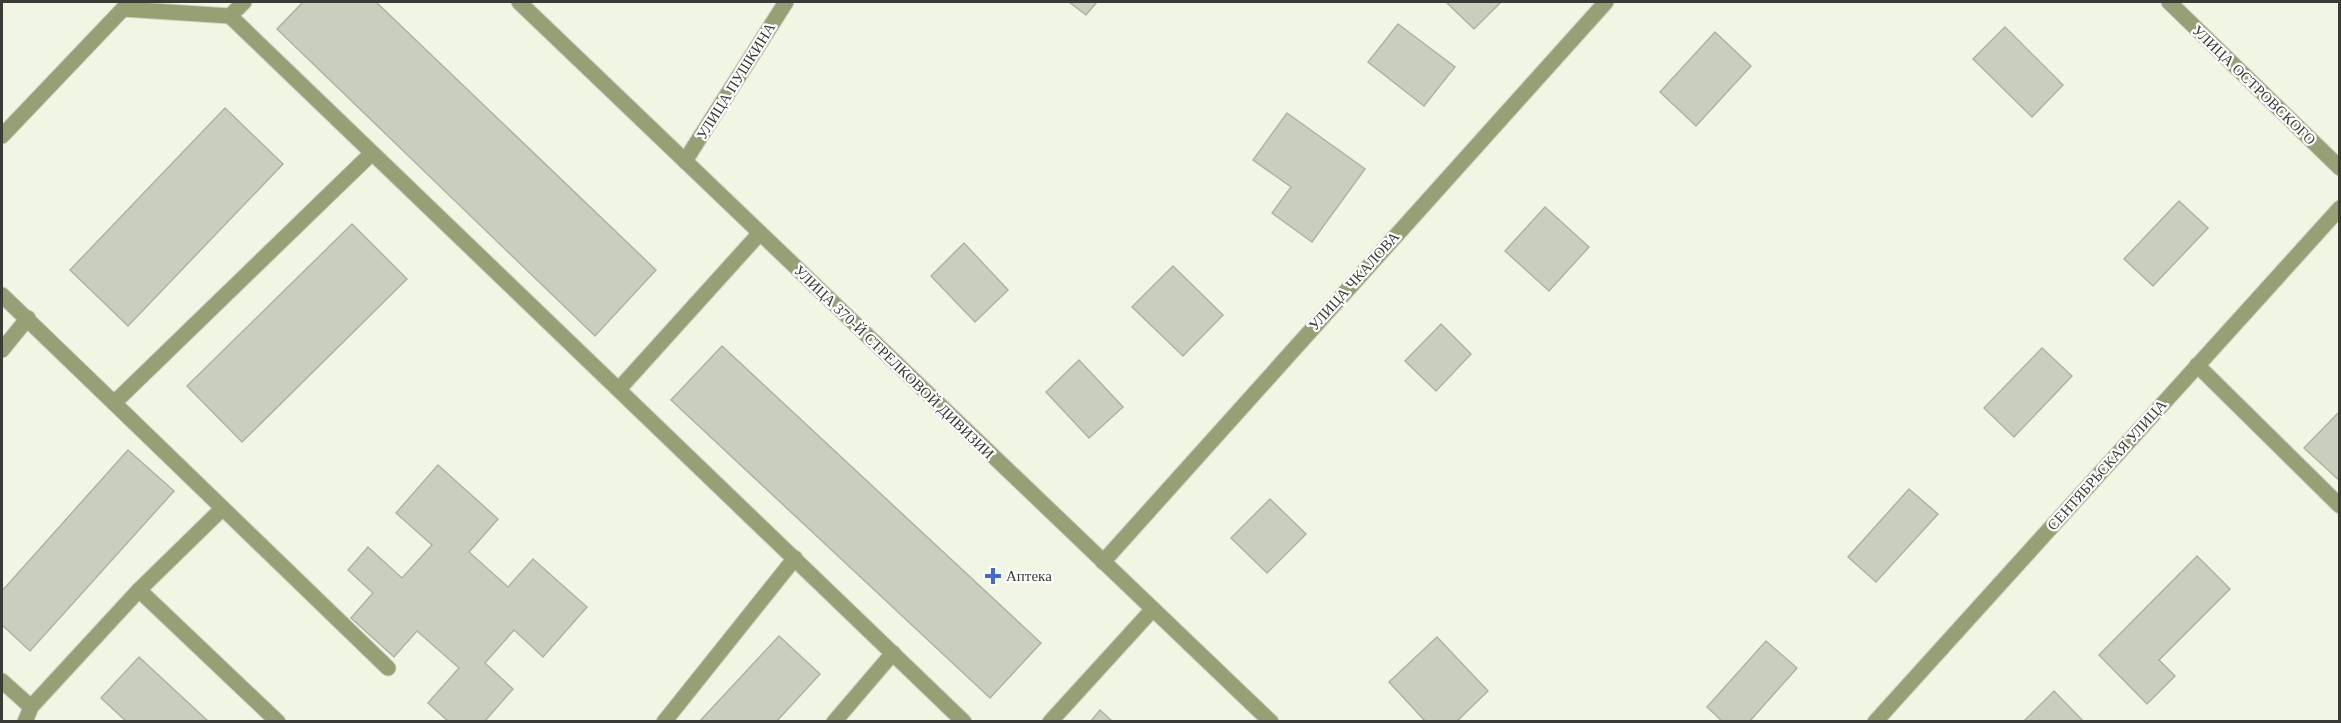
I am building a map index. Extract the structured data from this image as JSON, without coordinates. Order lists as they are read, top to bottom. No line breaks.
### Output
{"streets":{"street":["УЛИЦА ПУШКИНА","УЛИЦА ОСТРОВСКОГО","УЛИЦА ЧКАЛОВА","УЛИЦА 370-Й СТРЕЛКОВОЙ ДИВИЗИИ","СЕНТЯБРЬСКАЯ УЛИЦА"]},"crossings":[["УЛИЦА ПУШКИНА","УЛИЦА 370-Й СТРЕЛКОВОЙ ДИВИЗИИ"],["УЛИЦА ЧКАЛОВА","УЛИЦА 370-Й СТРЕЛКОВОЙ ДИВИЗИИ"]],"places":{"health":["Аптека"]}}
